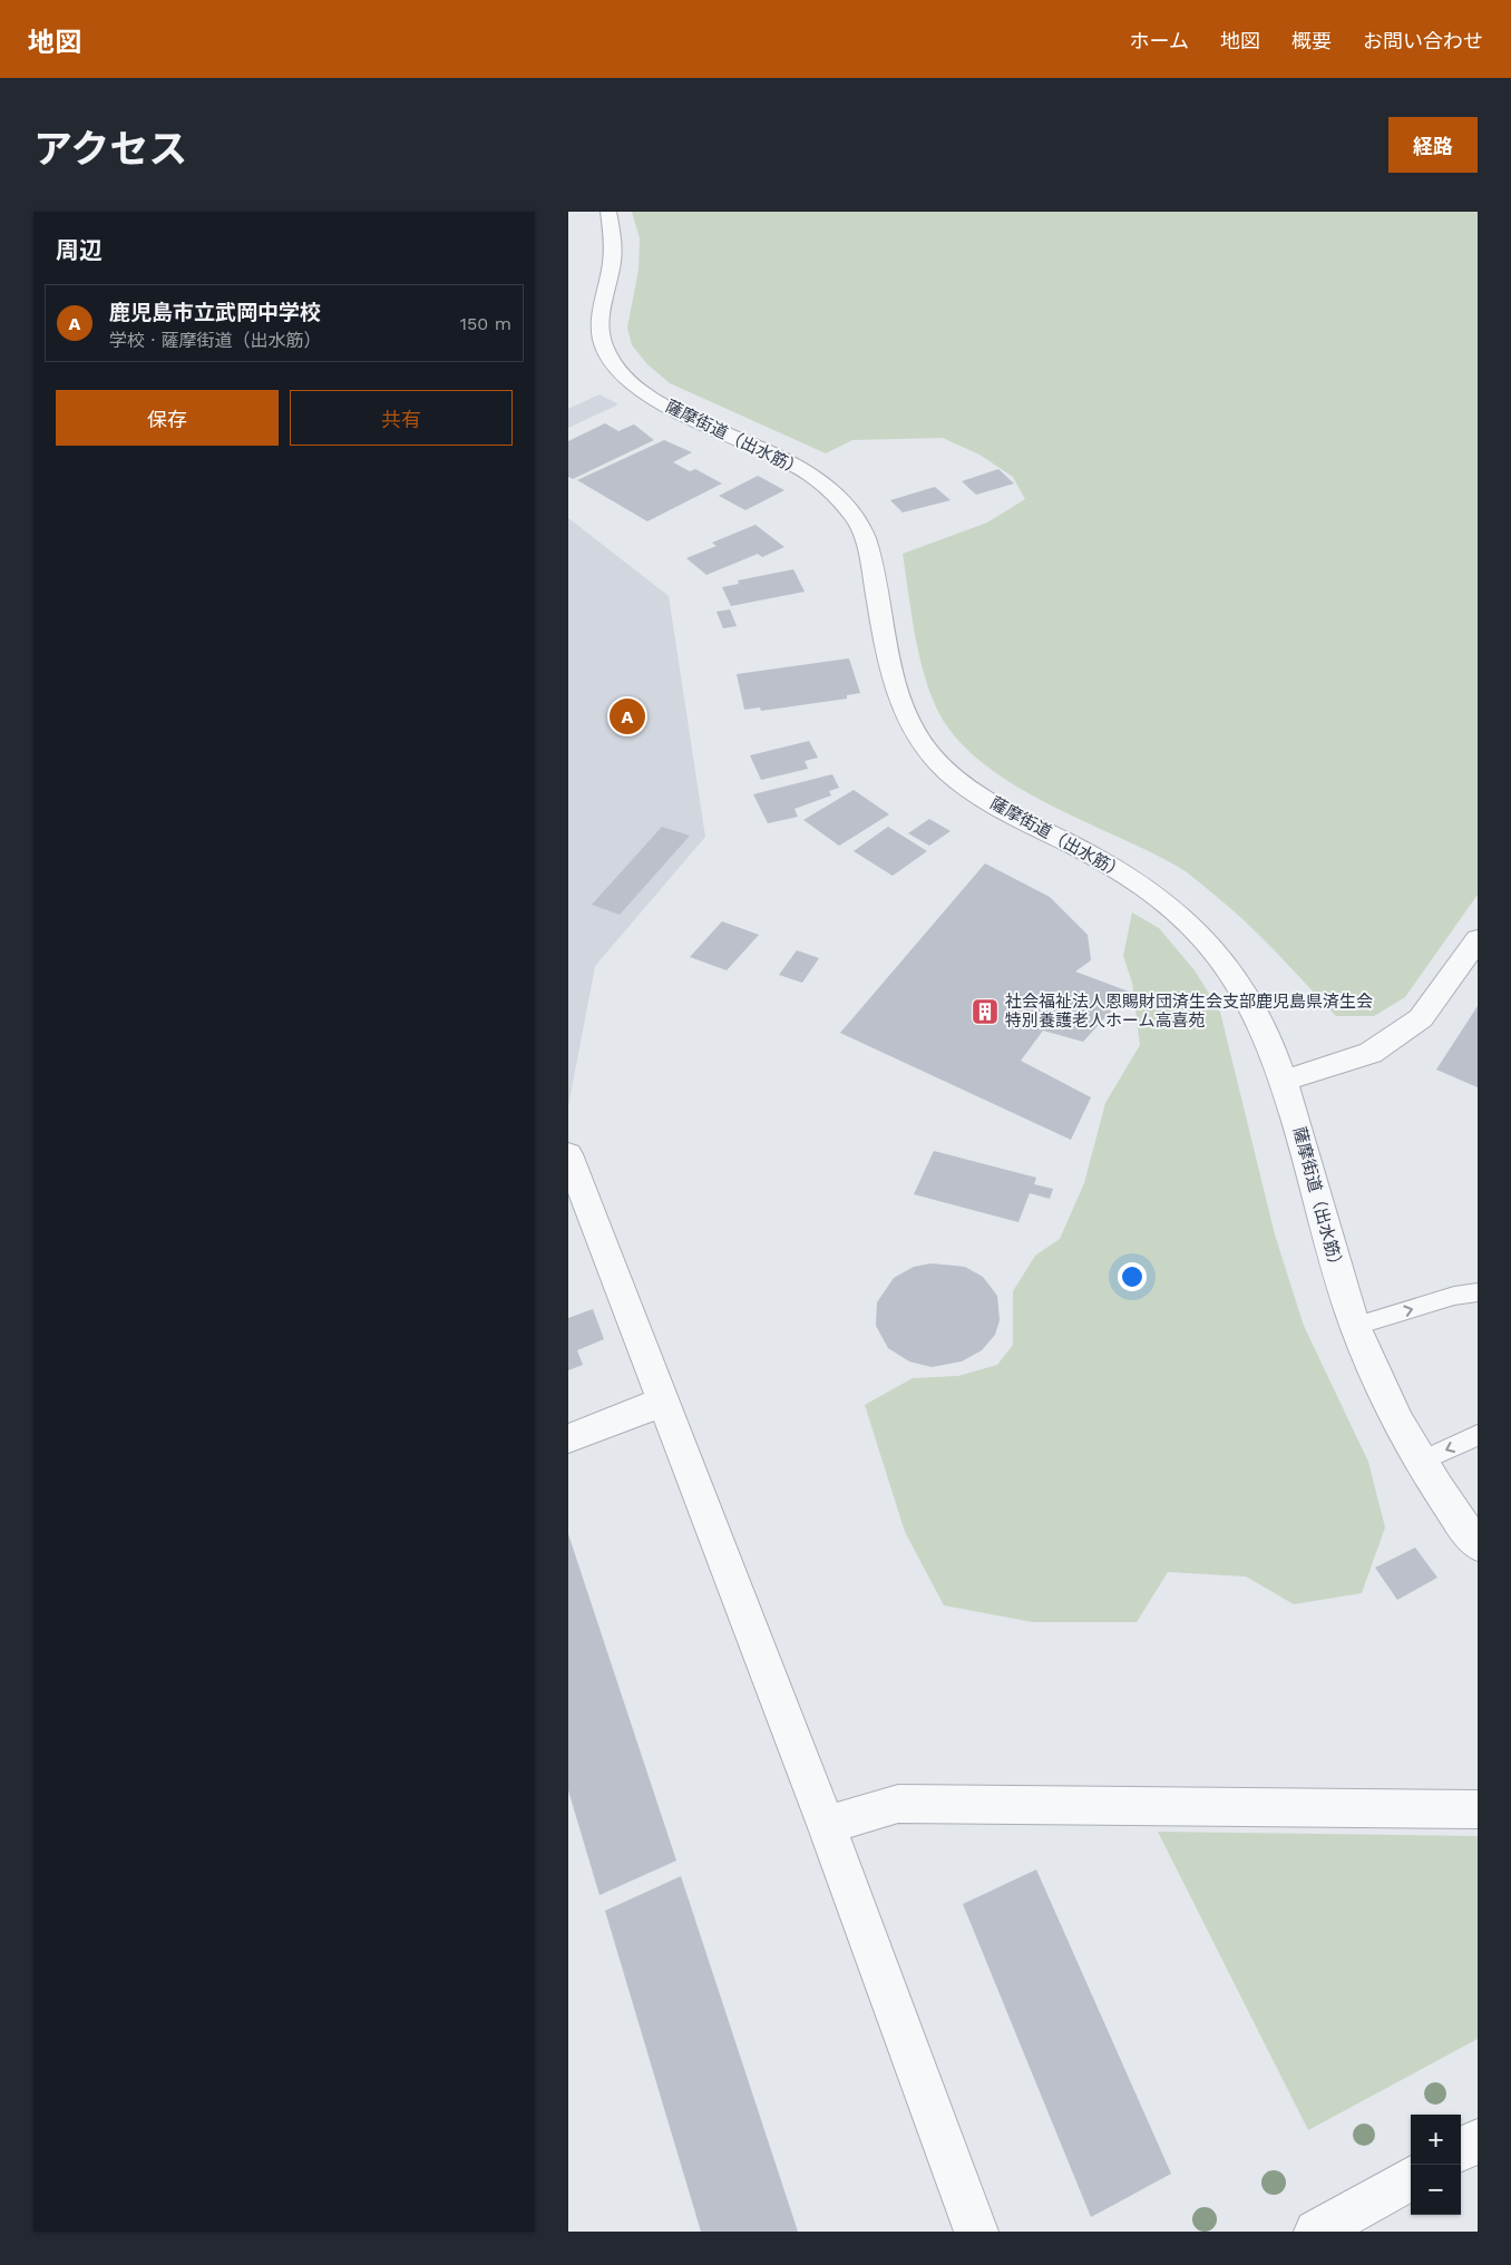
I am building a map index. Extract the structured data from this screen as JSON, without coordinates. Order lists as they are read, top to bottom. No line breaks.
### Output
{"streets":{"street":["薩摩街道（出水筋）"]},"places":{"building":["社会福祉法人恩賜財団済生会支部鹿児島県済生会 特別養護老人ホーム高喜苑"]},"page":{"header":"地図","nav":["ホーム","地図","概要","お問い合わせ"],"title":"アクセス","buttons":["経路",["保存","共有"]],"heading":"周辺","list":[{"mark":"A","name":"鹿児島市立武岡中学校","note":"学校 · 薩摩街道（出水筋）","value":"150 m"}],"pins":"A","map_buttons":["+","−"]}}
